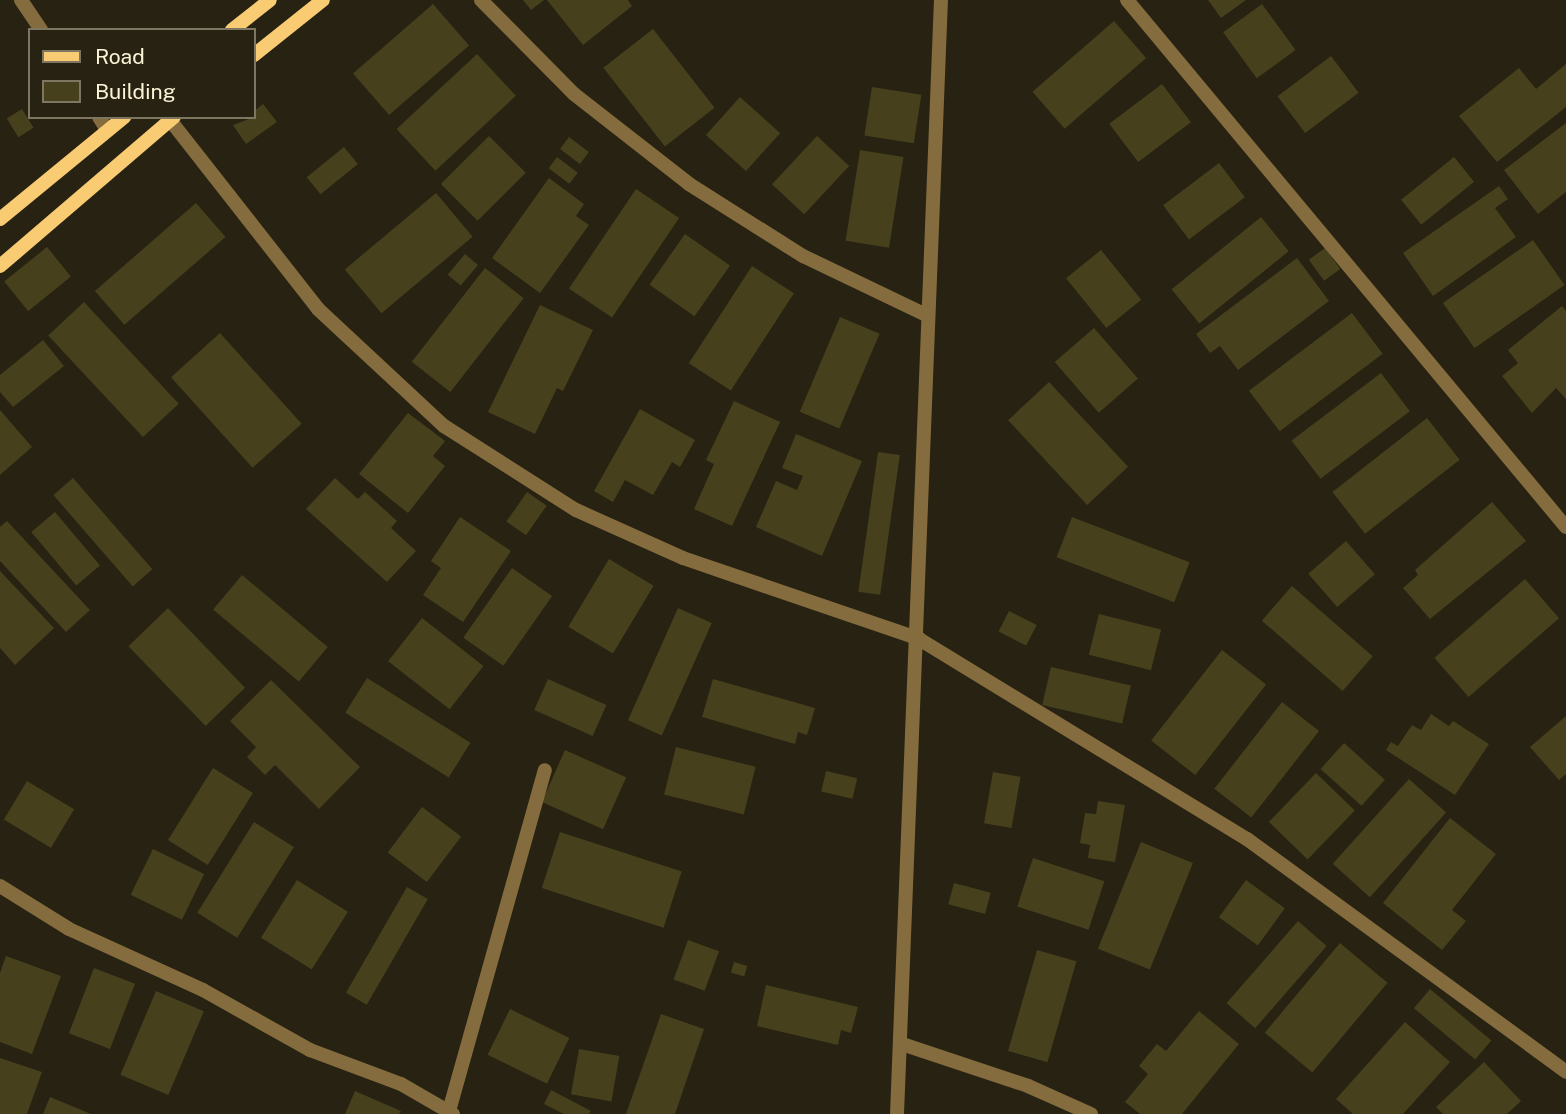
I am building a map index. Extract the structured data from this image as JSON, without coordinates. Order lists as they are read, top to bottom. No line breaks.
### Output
{"legend":["Road","Building"]}
